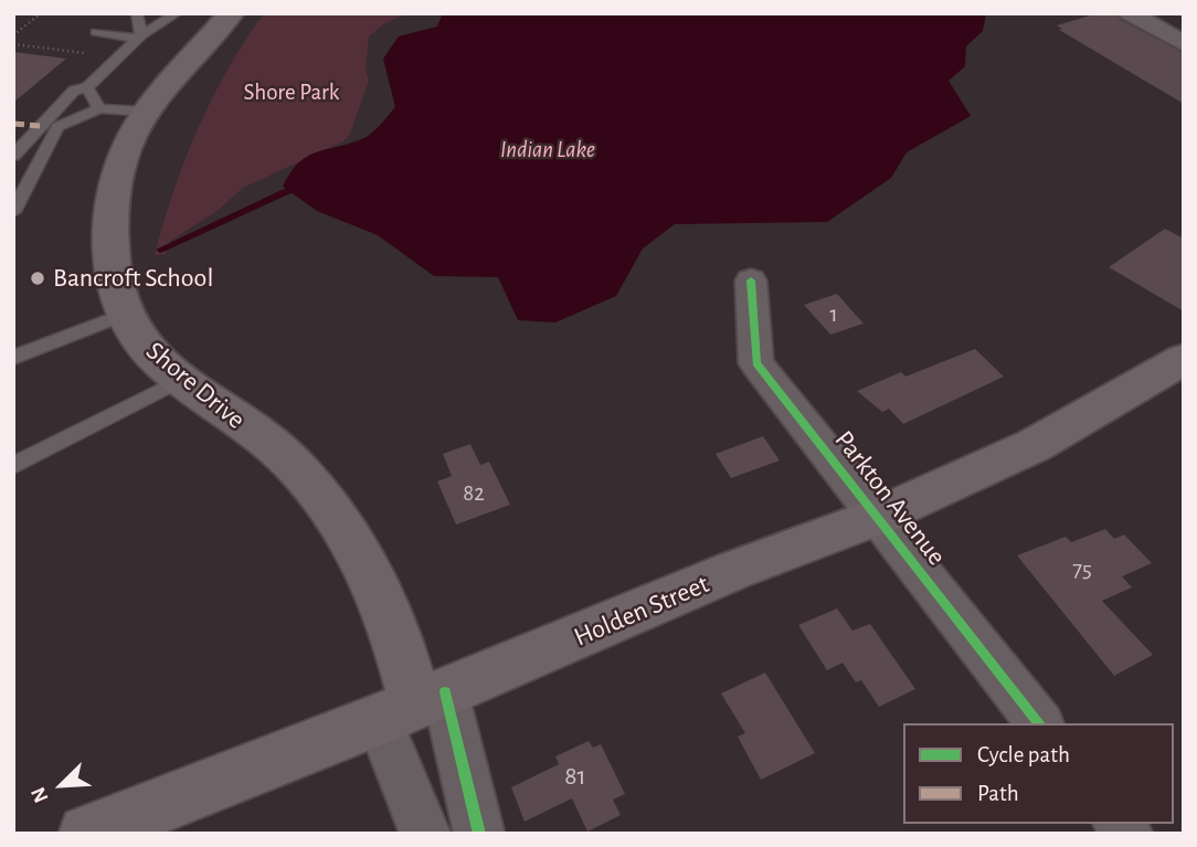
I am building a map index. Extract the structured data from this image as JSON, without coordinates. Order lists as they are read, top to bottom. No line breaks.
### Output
{"streets":{"main road":["Shore Drive","Holden Street"],"street":["Parkton Avenue"]},"crossings":[["Shore Drive","Holden Street"],["Parkton Avenue","Holden Street"]],"water":["Indian Lake"],"parks":["Shore Park"],"places":["Bancroft School"],"house_numbers":["1","82","75","81"],"legend":["Cycle path","Path"],"north":"bottom left"}
